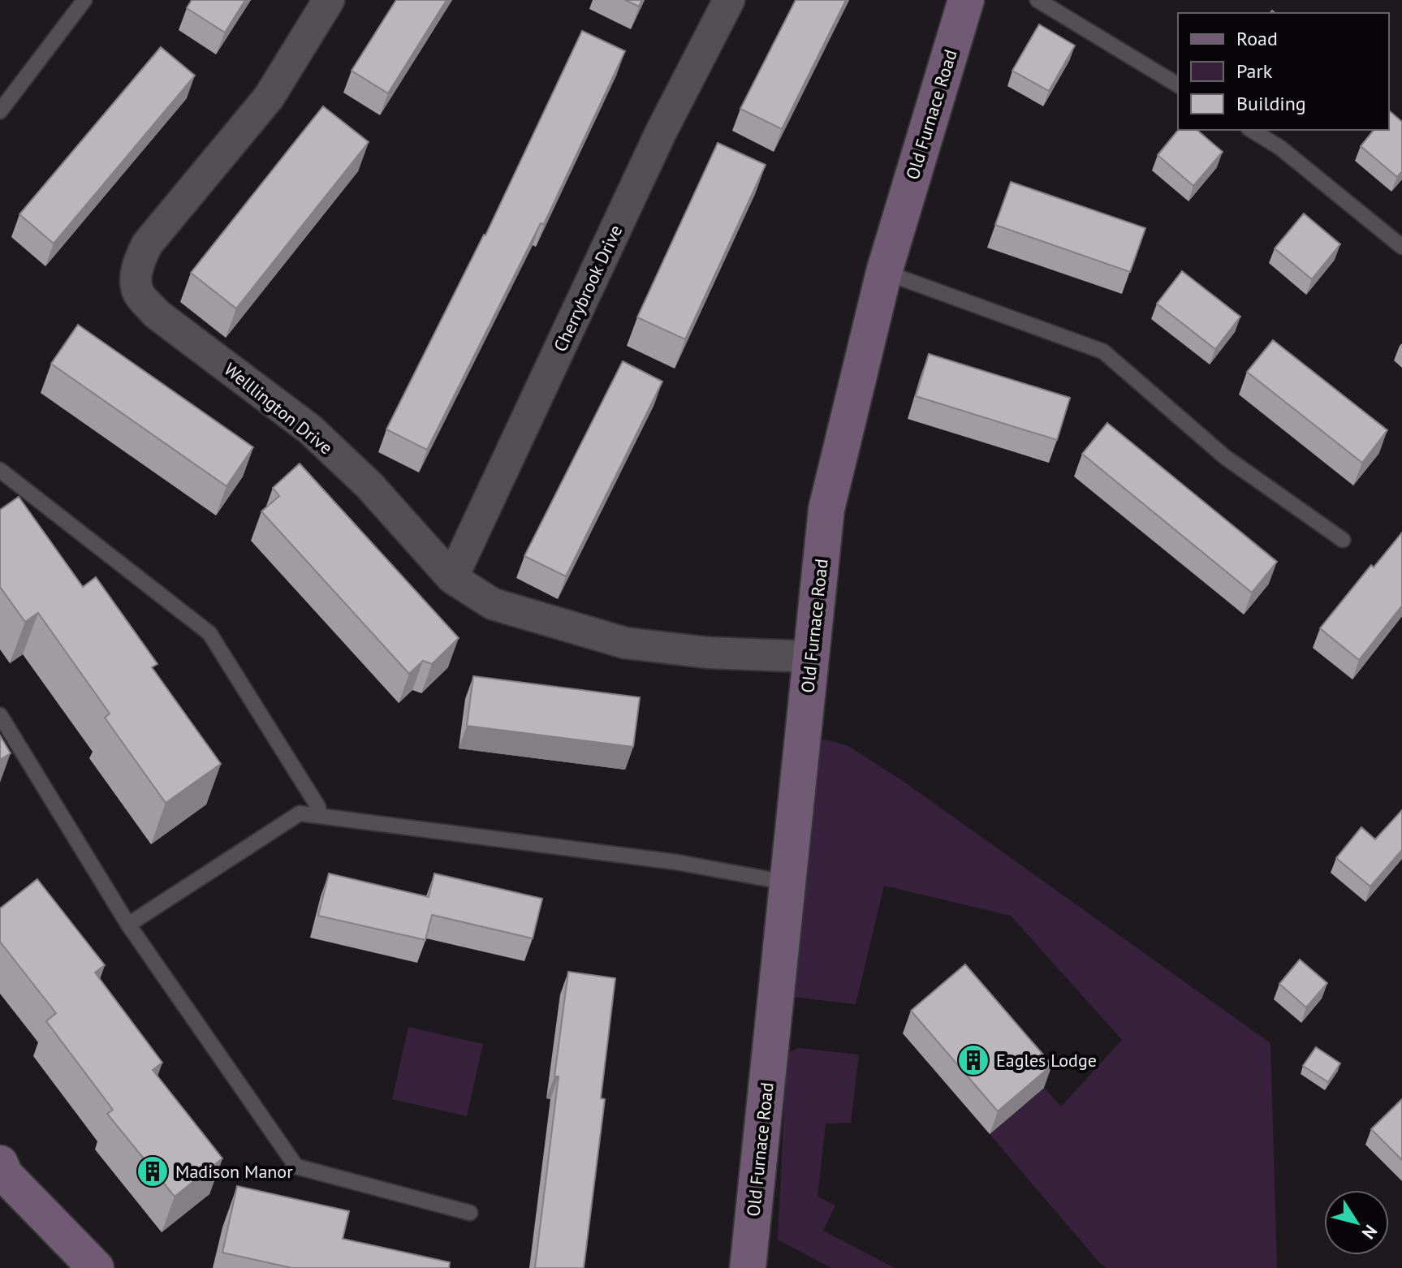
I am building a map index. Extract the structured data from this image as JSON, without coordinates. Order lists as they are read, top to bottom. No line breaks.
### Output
{"streets":{"street":["Old Furnace Road","Cherrybrook Drive","Welllington Drive"]},"crossings":[["Old Furnace Road","Welllington Drive"],["Cherrybrook Drive","Welllington Drive"]],"places":{"building":["Eagles Lodge","Madison Manor"]},"legend":["Road","Park","Building"],"north":"bottom right"}
